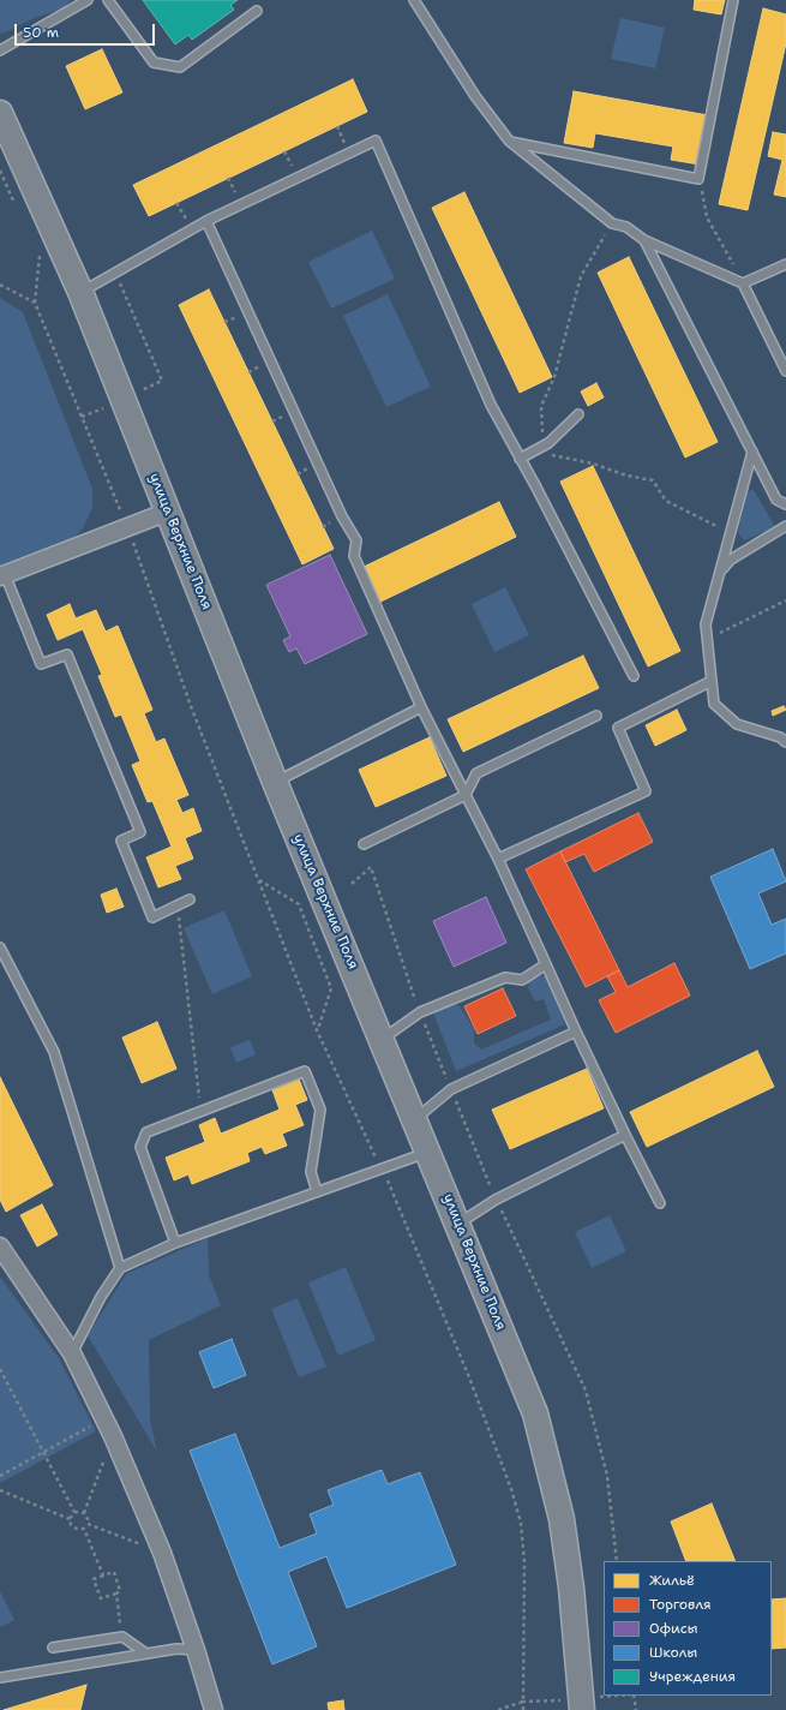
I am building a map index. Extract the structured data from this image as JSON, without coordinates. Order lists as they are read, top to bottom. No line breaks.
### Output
{"streets":{"main road":["улица Верхние Поля"]},"legend":["Жильё","Торговля","Офисы","Школы","Учреждения"],"scale_bar":"50 m"}
